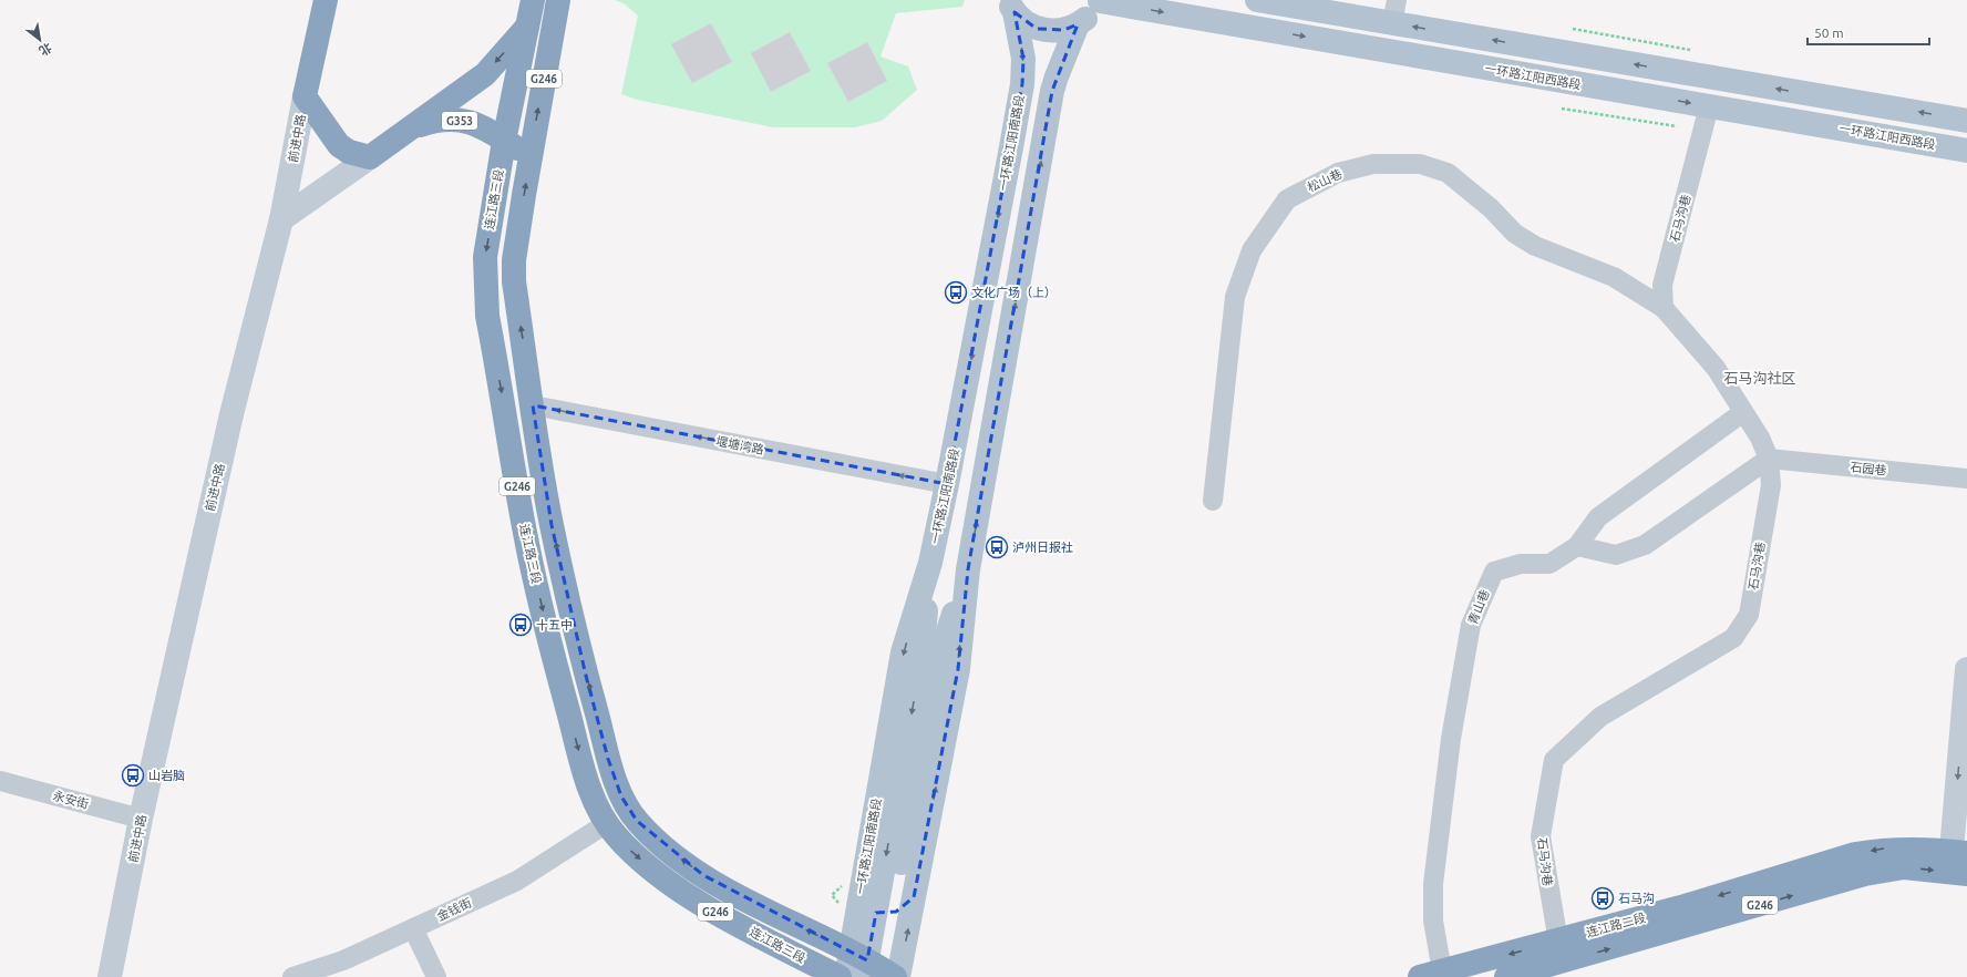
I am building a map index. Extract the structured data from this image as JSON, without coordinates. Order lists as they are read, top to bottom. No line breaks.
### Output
{"streets":{"highway":["G246","G353","前进中路","连江路三段","连江路二段"],"main road":["一环路江阳西路段","一环路江阳南路段"],"street":["松山巷","石马沟巷","堰塘湾路","石园巷","青山巷","永安街","金钱街"]},"crossings":[["一环路江阳西路段","石马沟巷"],["G246","G353"],["G246","一环路江阳南路段"],["G246","堰塘湾路"],["G353","连江路三段"],["前进中路","永安街"],["一环路江阳南路段","堰塘湾路"],["松山巷","石马沟巷"],["连江路三段","金钱街"],["石马沟巷","石园巷"],["石马沟巷","青山巷"],["石马沟巷","连江路二段"],["青山巷","连江路二段"]],"one_way":["堰塘湾路"],"districts":["石马沟社区"],"places":{"bus stop":["文化广场（上）","泸州日报社","十五中","山岩脑","石马沟"]},"scale_bar":"50 m","north":"bottom right"}
